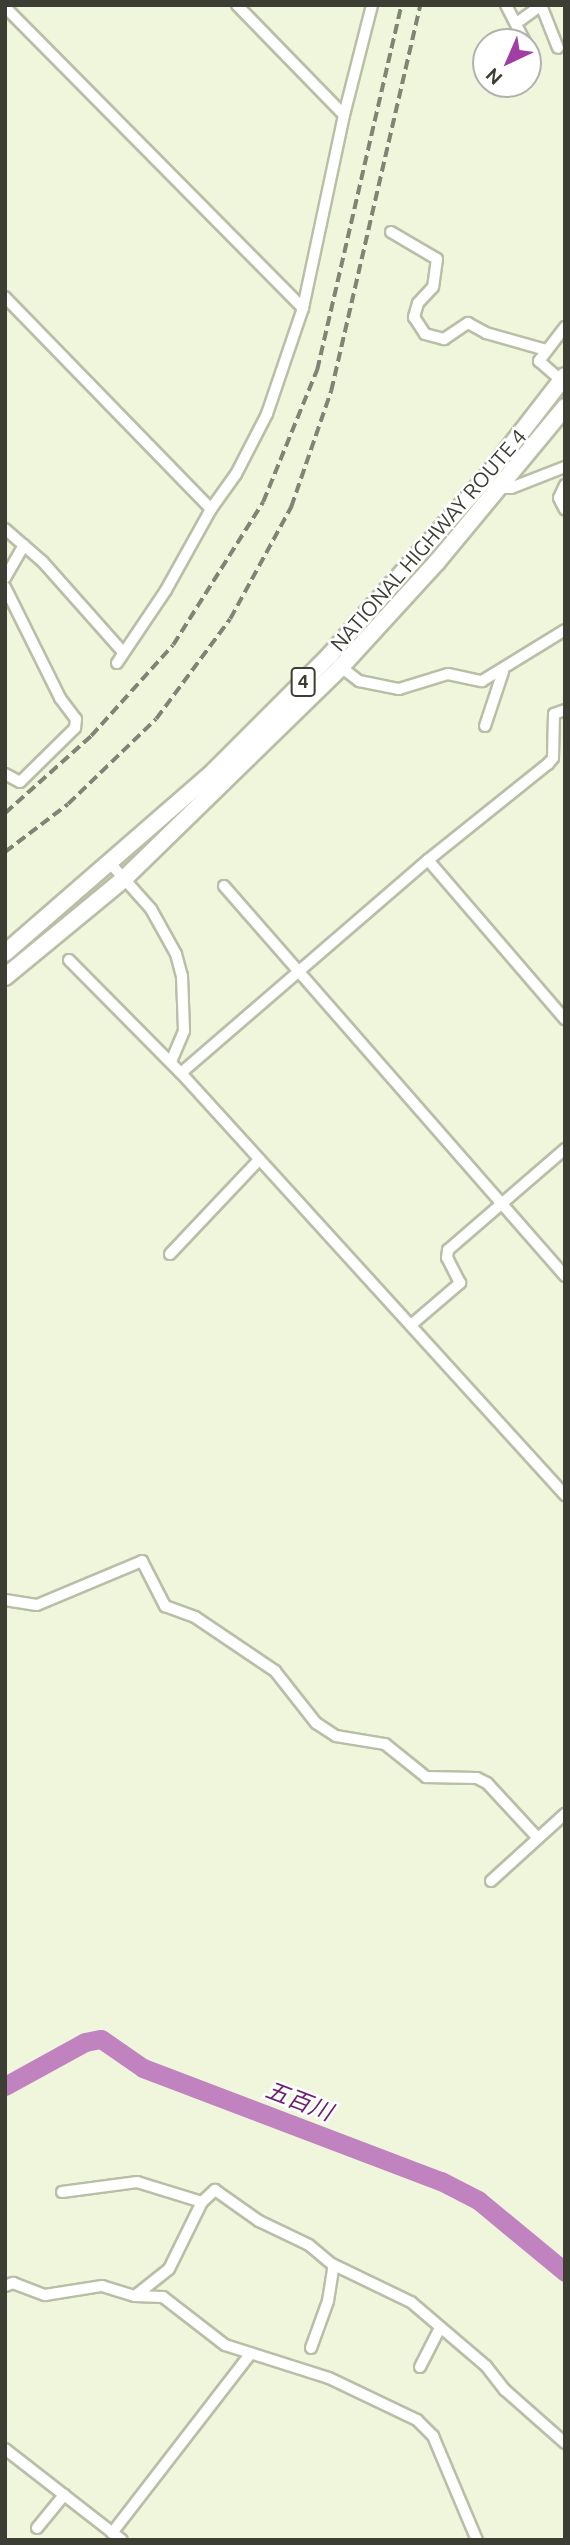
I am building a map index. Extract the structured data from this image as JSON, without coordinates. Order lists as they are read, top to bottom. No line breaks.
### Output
{"streets":{"highway":["NATIONAL HIGHWAY ROUTE 4","4"]},"water":["五百川"],"north":"bottom left"}
